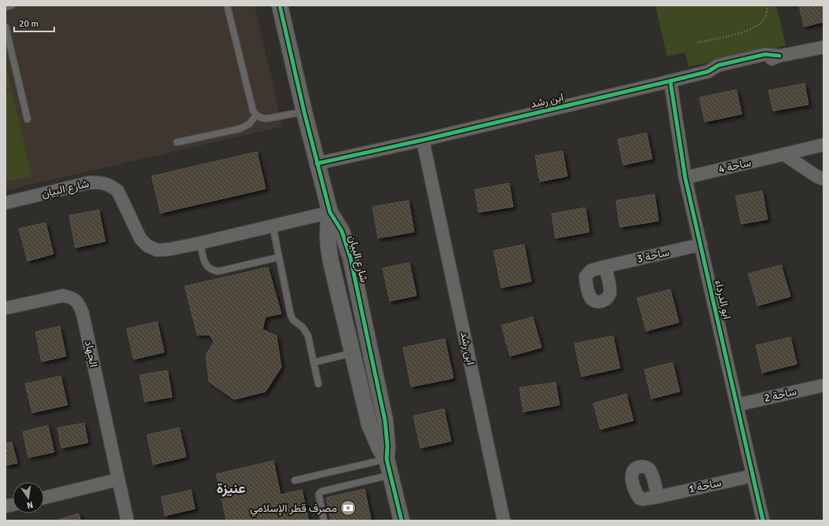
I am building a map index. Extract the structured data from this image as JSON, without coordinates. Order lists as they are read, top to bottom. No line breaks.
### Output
{"streets":{"street":["ابن رشد","ساحة 4","شارع البيان","ساحة 3","ابو الدرداء","الجهاد","ساحة 2","ساحة 1"]},"crossings":[["ابن رشد","شارع البيان"],["ابن رشد","ابو الدرداء"],["ساحة 4","ابو الدرداء"],["ساحة 3","ابو الدرداء"],["ابو الدرداء","ساحة 2"],["ابو الدرداء","ساحة 1"]],"districts":["عنيزة"],"places":{"bank":["مصرف قطر الإسلامي"]},"scale_bar":"20 m","north":"bottom"}
